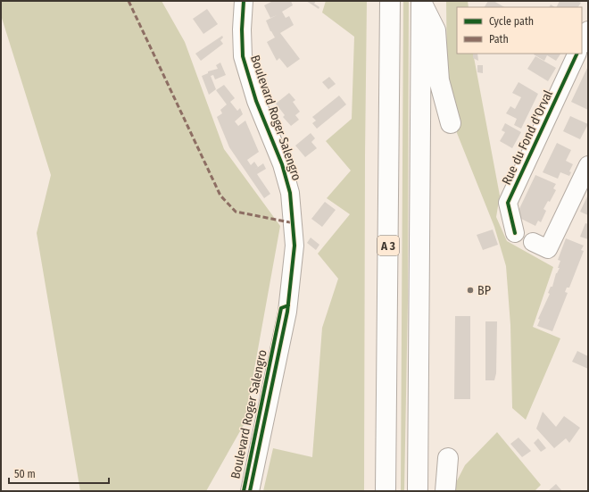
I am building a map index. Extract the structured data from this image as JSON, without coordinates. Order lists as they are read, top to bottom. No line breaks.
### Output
{"streets":{"highway":["A 3"],"street":["Boulevard Roger Salengro","Rue du Fond d'Orval"]},"places":["BP"],"legend":["Cycle path","Path"],"scale_bar":"50 m"}
